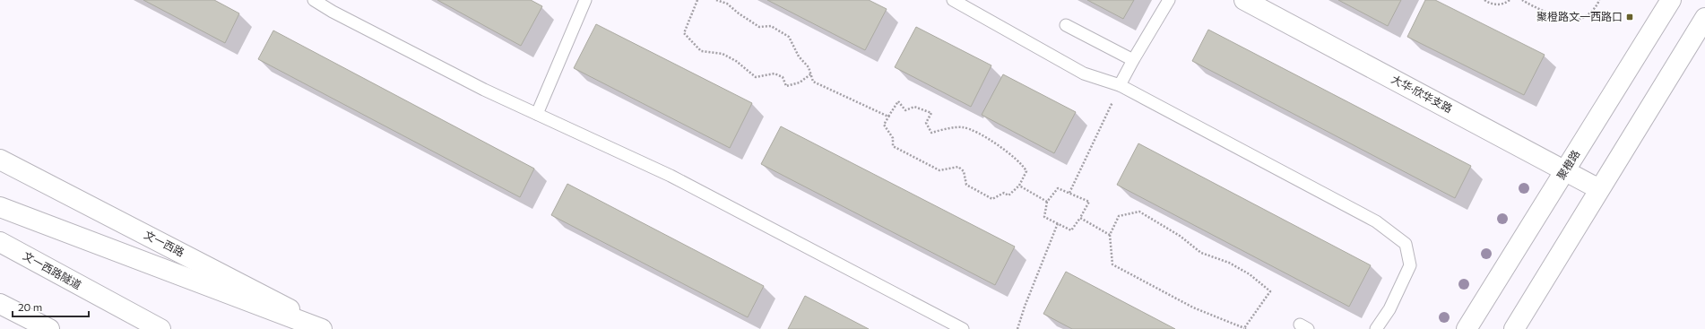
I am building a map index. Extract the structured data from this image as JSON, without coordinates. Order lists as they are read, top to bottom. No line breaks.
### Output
{"streets":{"main road":["大华·欣华支路","聚橙路","文一西路","文一西路隧道"]},"crossings":[["大华·欣华支路","聚橙路"]],"places":{"transit":["聚橙路文一西路口"]},"scale_bar":"20 m"}
